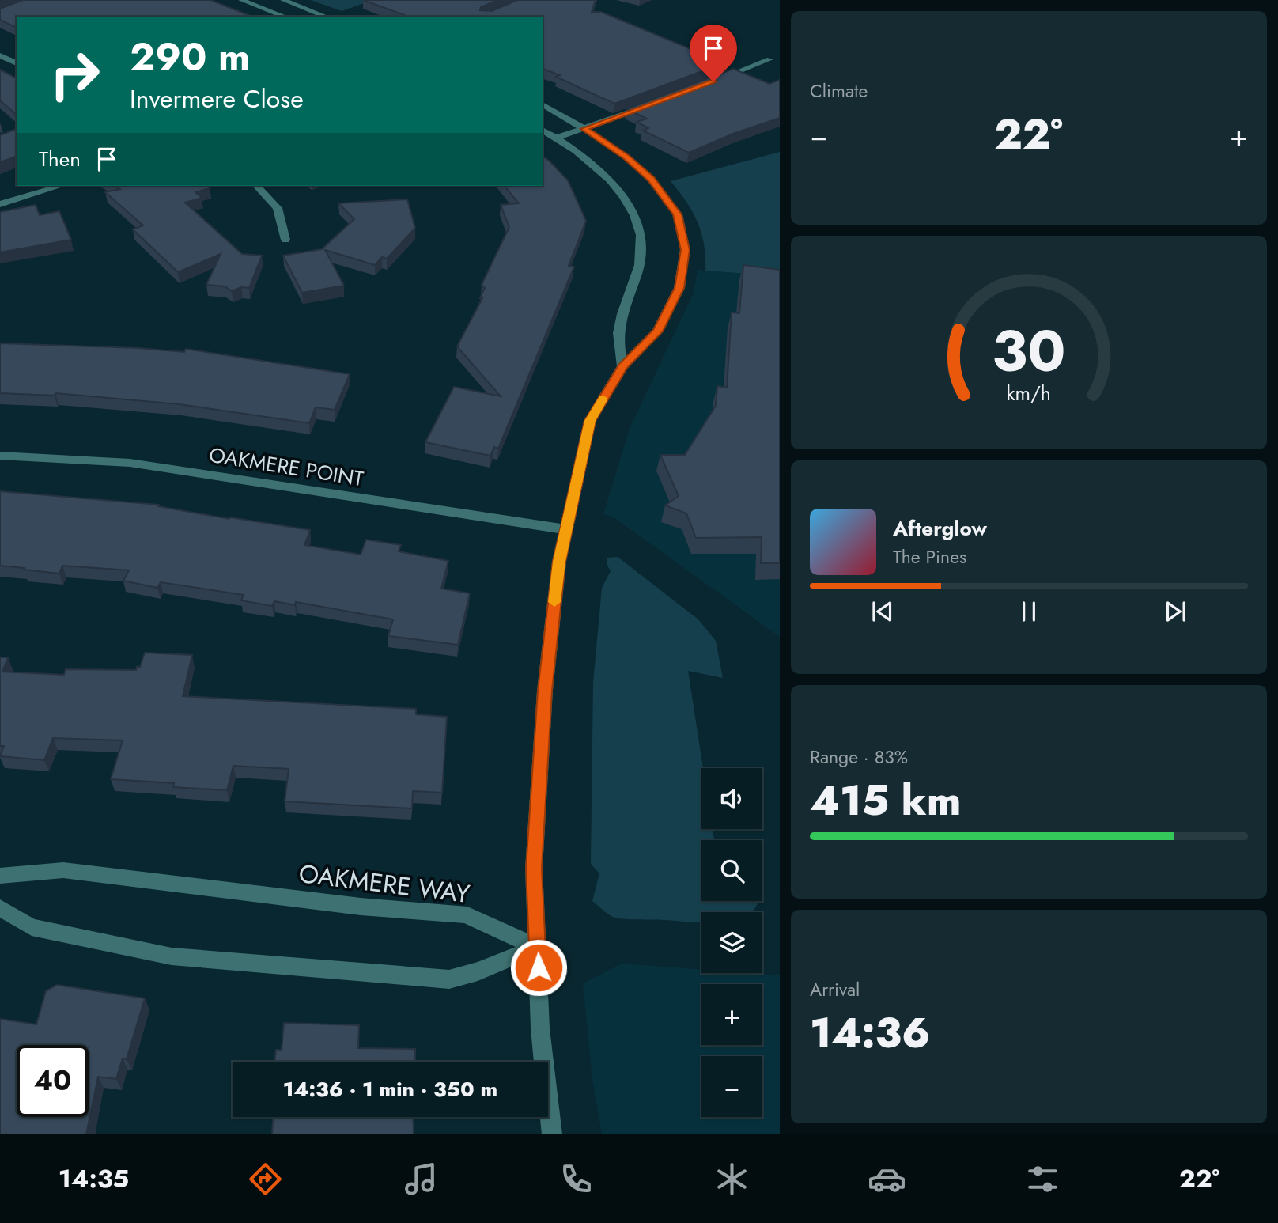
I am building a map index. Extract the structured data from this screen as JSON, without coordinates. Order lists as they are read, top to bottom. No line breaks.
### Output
{"streets":{"street":["OAKMERE POINT","OAKMERE WAY"]},"page":{"tile":["Climate",["Range · 83%","415 km"],["Arrival","14:36"]],"turn":["290 m","Invermere Close"],"heat":["−","22°","+"],"then":"Then","song":["Afterglow","The Pines"],"map_buttons":["+","−"],"limit":"40","trip":"14:36 · 1 min · 350 m","tabs":["14:35","22°"],"gauge":["30","km/h"]}}
